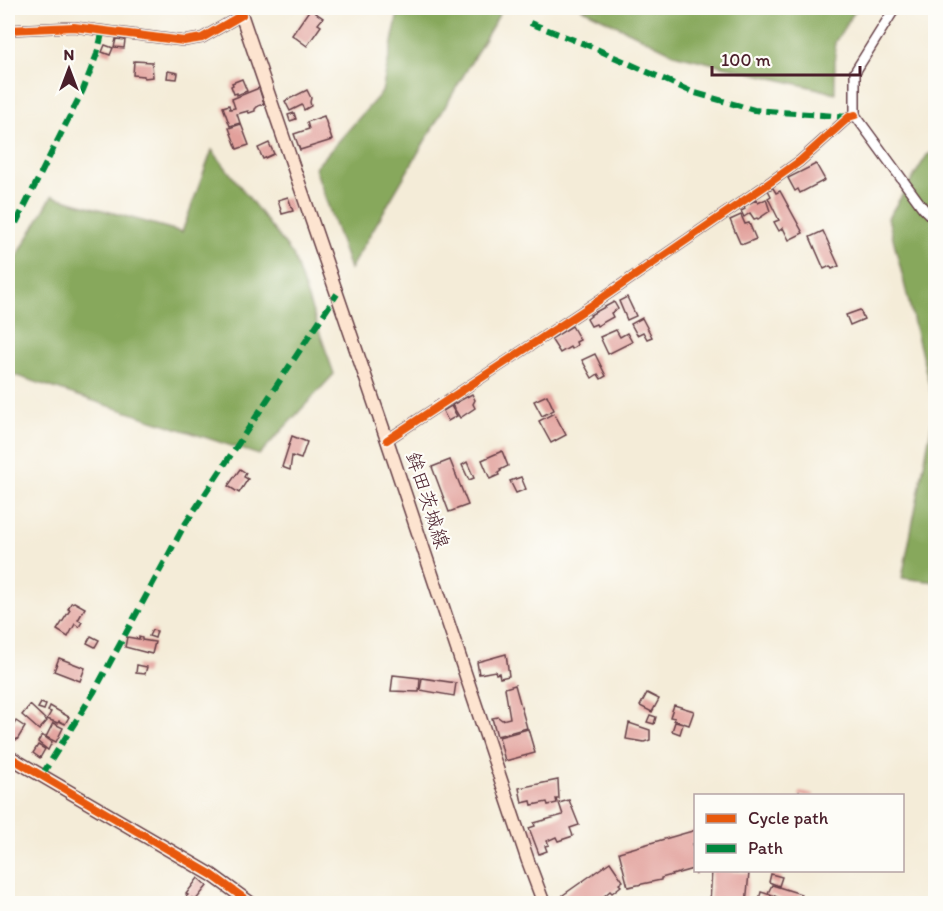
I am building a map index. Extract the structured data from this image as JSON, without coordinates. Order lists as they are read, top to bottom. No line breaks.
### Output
{"streets":{"main road":["鉾田茨城線"]},"legend":["Cycle path","Path"],"scale_bar":"100 m","north":"top"}
